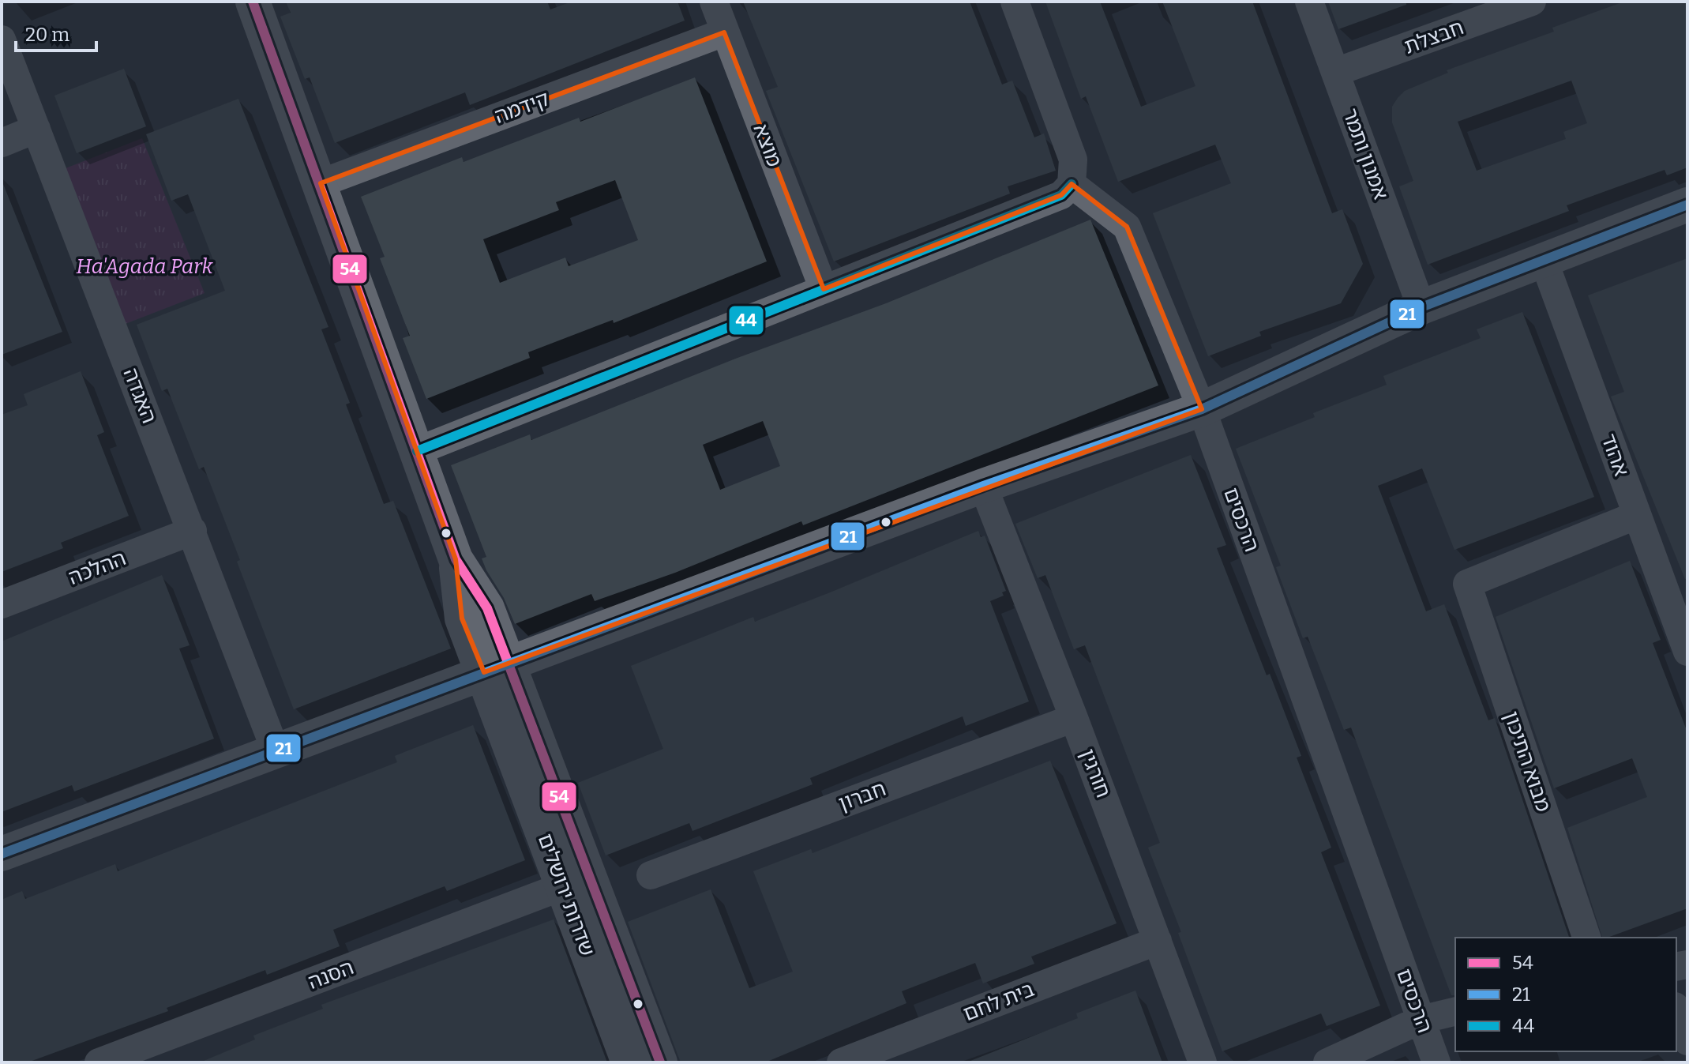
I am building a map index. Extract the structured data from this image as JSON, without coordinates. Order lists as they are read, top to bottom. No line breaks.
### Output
{"streets":{"street":["חבצלת","קידמה","מוצא","אמנון ותמר","האגדה","אהוד","הרכסים","ההלכה","מבוא התיכון","חורגין","חברון","שדרות ירושלים","הסנה","בית לחם"]},"crossings":[["חבצלת","אמנון ותמר"],["קידמה","מוצא"],["קידמה","שדרות ירושלים"],["האגדה","ההלכה"],["אהוד","מבוא התיכון"],["חורגין","חברון"],["חורגין","בית לחם"],["שדרות ירושלים","הסנה"]],"parks":["Ha'Agada Park"],"lines":["transit line 54","transit line 44","transit line 21"],"legend":["54","21","44"],"scale_bar":"20 m"}
